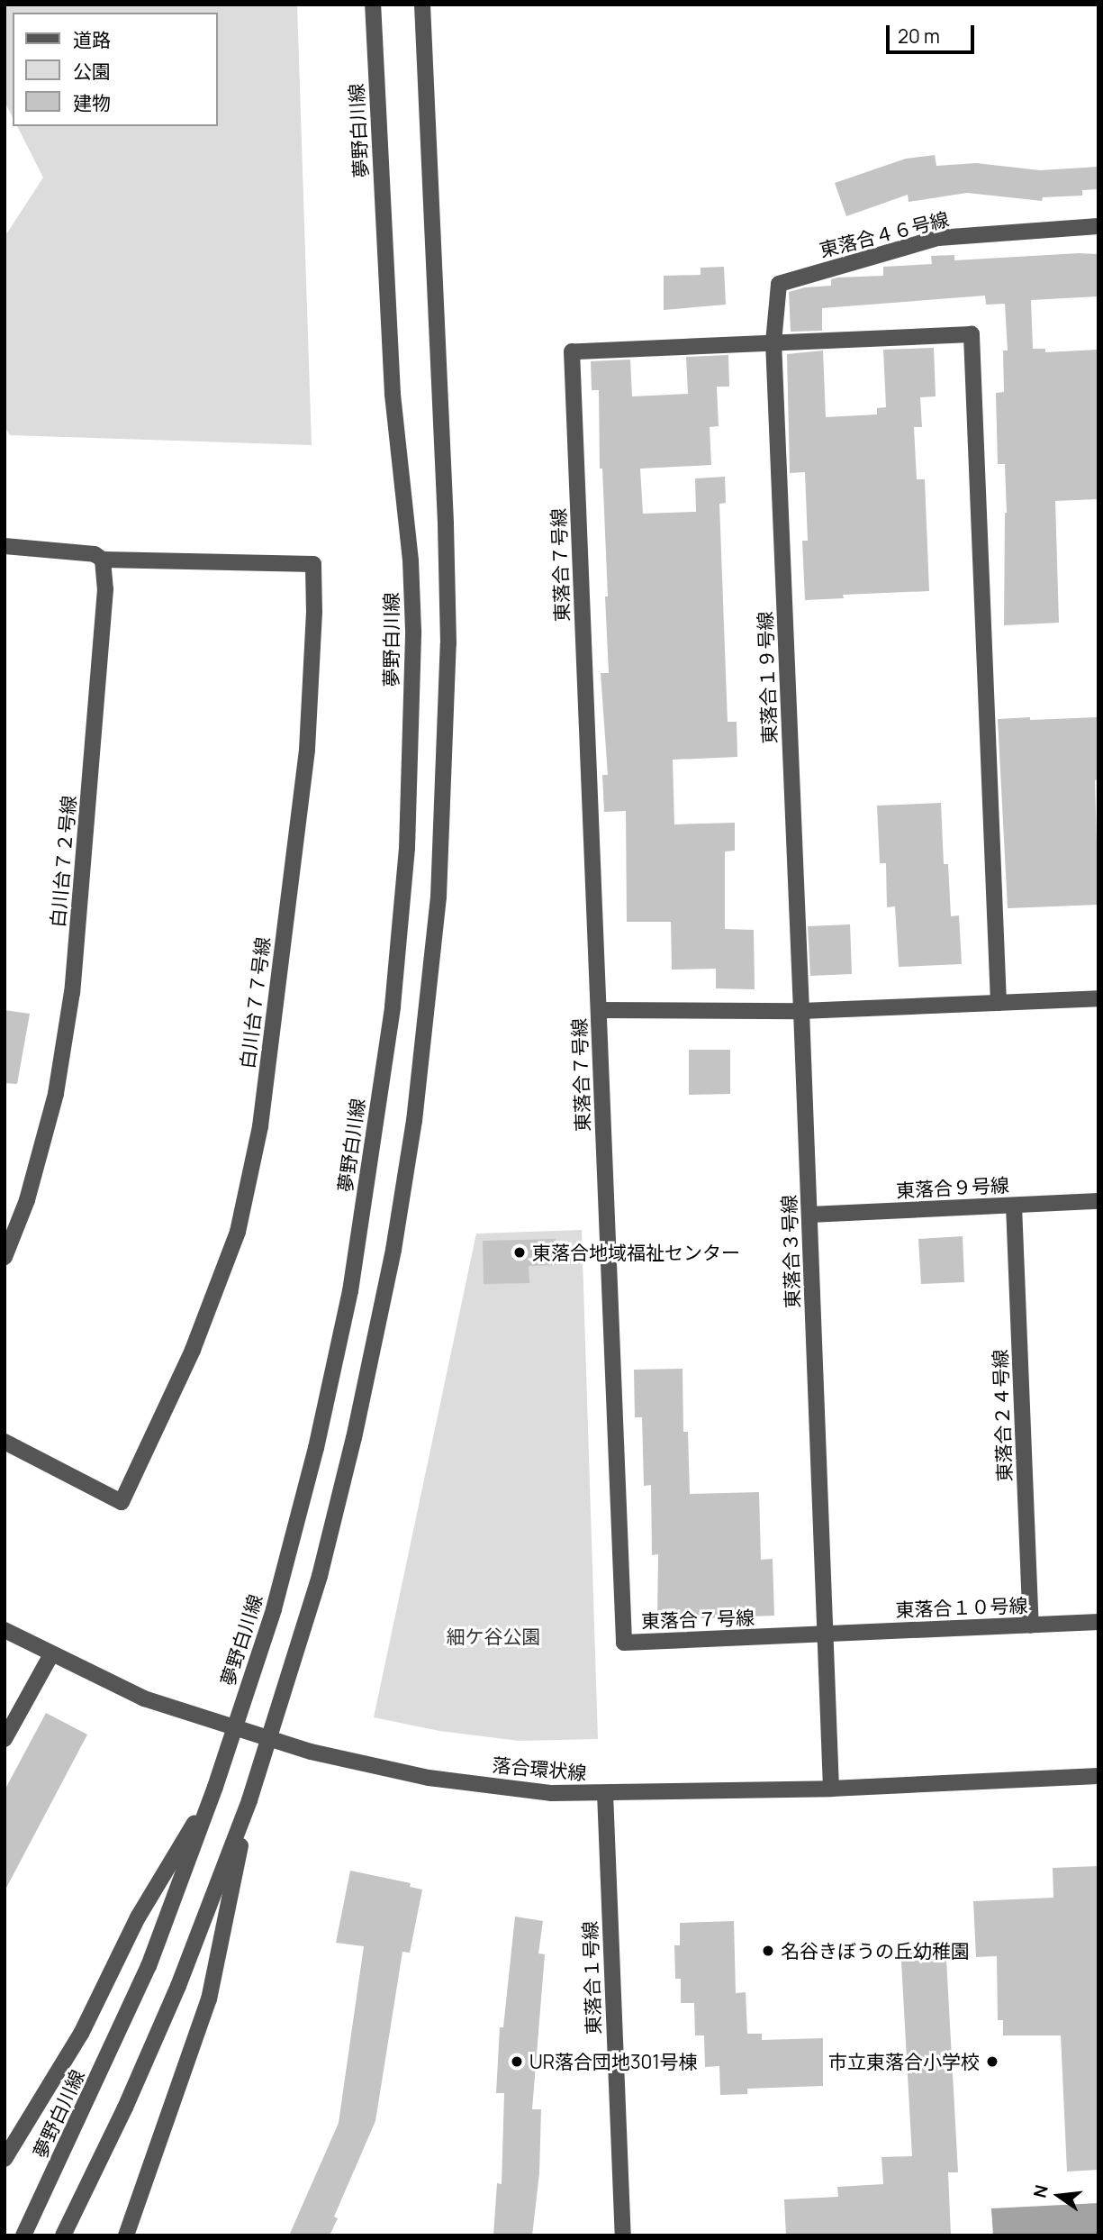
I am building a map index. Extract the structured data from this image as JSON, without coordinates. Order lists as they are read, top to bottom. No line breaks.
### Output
{"streets":{"street":["夢野白川線","東落合４６号線","東落合７号線","東落合１９号線","白川台７２号線","白川台７７号線","東落合９号線","東落合３号線","東落合２４号線","東落合１０号線","落合環状線","東落合１号線"]},"crossings":[["東落合４６号線","東落合７号線"],["東落合４６号線","東落合１９号線"],["東落合７号線","東落合１９号線"],["東落合７号線","東落合３号線"],["東落合７号線","東落合１０号線"],["東落合１９号線","東落合３号線"],["白川台７２号線","白川台７７号線"],["東落合９号線","東落合３号線"],["東落合９号線","東落合２４号線"],["東落合３号線","東落合１０号線"],["東落合３号線","落合環状線"],["東落合２４号線","東落合１０号線"],["落合環状線","東落合１号線"]],"parks":["細ケ谷公園"],"places":["東落合地域福祉センター","名谷きぼうの丘幼稚園","UR落合団地301号棟","市立東落合小学校"],"legend":["道路","公園","建物"],"scale_bar":"20 m","north":"left"}
